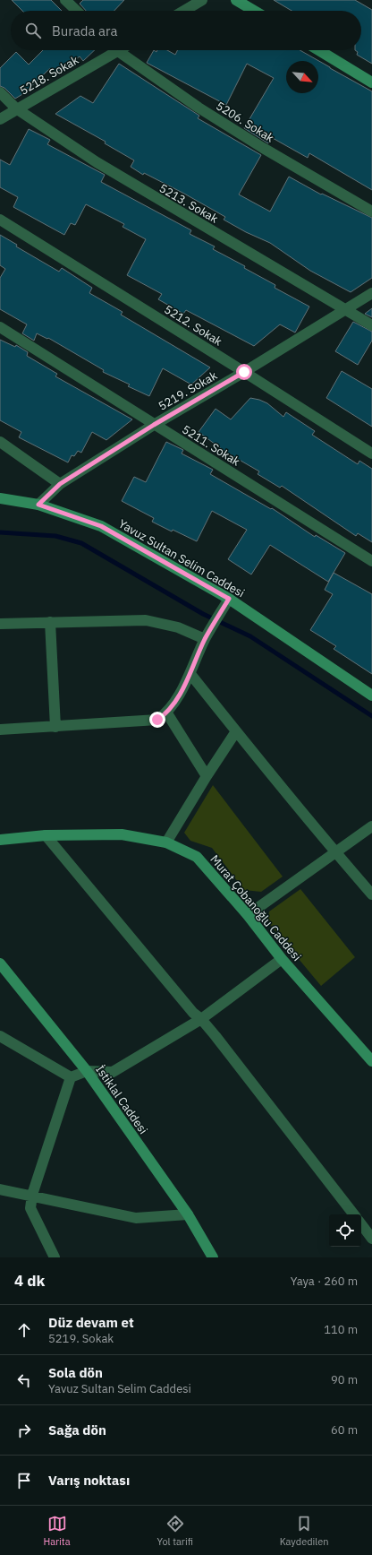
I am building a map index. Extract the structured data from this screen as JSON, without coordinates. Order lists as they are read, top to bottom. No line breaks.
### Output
{"streets":{"street":["5218. Sokak","5206. Sokak","5213. Sokak","5212. Sokak","5219. Sokak","5211. Sokak","Yavuz Sultan Selim Caddesi","Murat Çobanoğlu Caddesi","İstiklal Caddesi"]},"crossings":[["5218. Sokak","5213. Sokak"],["5213. Sokak","5219. Sokak"],["5212. Sokak","5219. Sokak"],["5219. Sokak","5211. Sokak"],["5219. Sokak","Yavuz Sultan Selim Caddesi"]],"north":"bottom right","page":{"search":"Burada ara","heading":["4 dk","Yaya · 260 m"],"list":[["Düz devam et","5219. Sokak","110 m"],["Sola dön","Yavuz Sultan Selim Caddesi","90 m"],["Sağa dön","60 m"],"Varış noktası"],"nav":["Harita","Yol tarifi","Kaydedilen"]}}
